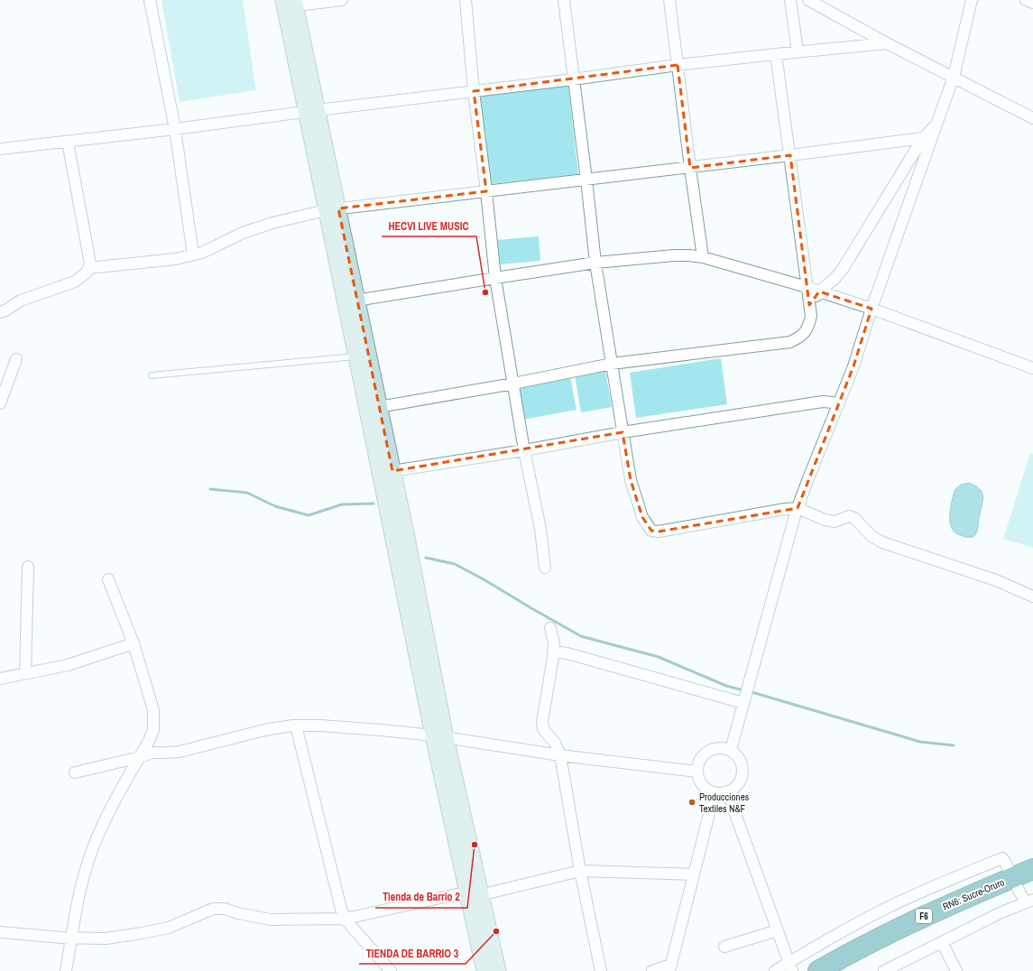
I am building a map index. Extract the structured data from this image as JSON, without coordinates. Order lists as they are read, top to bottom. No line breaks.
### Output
{"streets":{"highway":["RN6: Sucre-Oruro","F6"]},"places":["HECVI LIVE MUSIC","Producciones Textiles N&F","Tienda de Barrio 2","TIENDA DE BARRIO 3"]}
